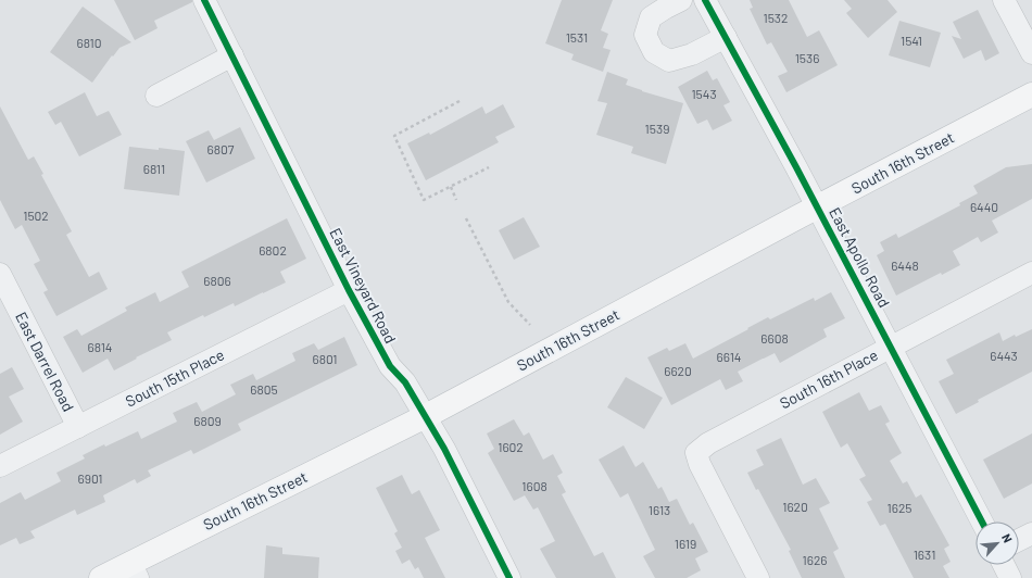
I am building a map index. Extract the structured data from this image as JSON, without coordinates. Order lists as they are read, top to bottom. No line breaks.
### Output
{"streets":{"main road":["South 16th Street"],"street":["East Apollo Road","East Vineyard Road","East Darrel Road","South 15th Place","South 16th Place"]},"crossings":[["South 16th Street","East Apollo Road"],["South 16th Street","East Vineyard Road"],["East Apollo Road","South 16th Place"],["East Vineyard Road","South 15th Place"],["East Darrel Road","South 15th Place"]],"house_numbers":["1532","1531","1541","6810","1536","1543","1539","6807","6811","6440","1502","6802","6448","6806","6608","6814","6443","6614","6801","6620","6805","6809","1602","6901","1608","1620","1625","1613","1619","1631","1626"],"north":"top right"}
